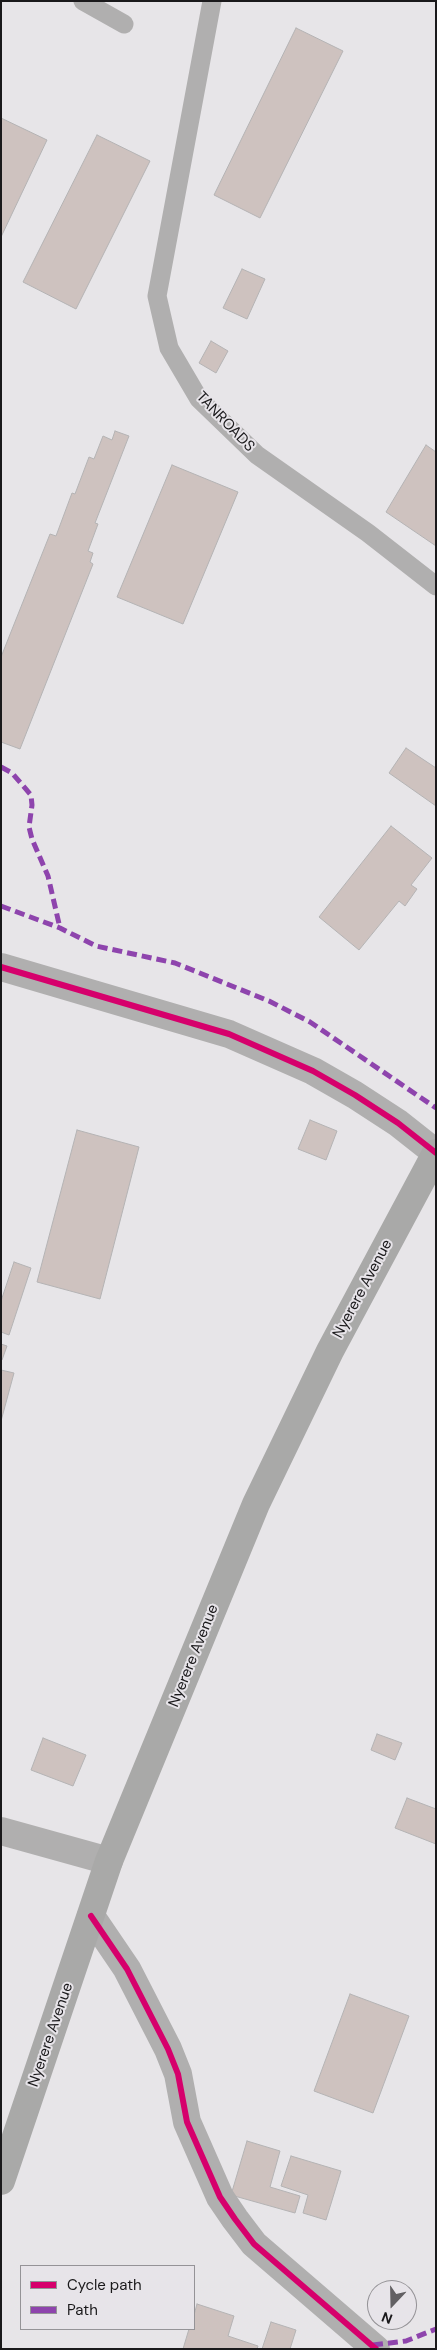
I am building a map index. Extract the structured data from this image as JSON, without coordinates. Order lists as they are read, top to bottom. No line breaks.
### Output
{"streets":{"main road":["Nyerere Avenue"],"lane":["TANROADS"]},"legend":["Cycle path","Path"],"north":"bottom"}
